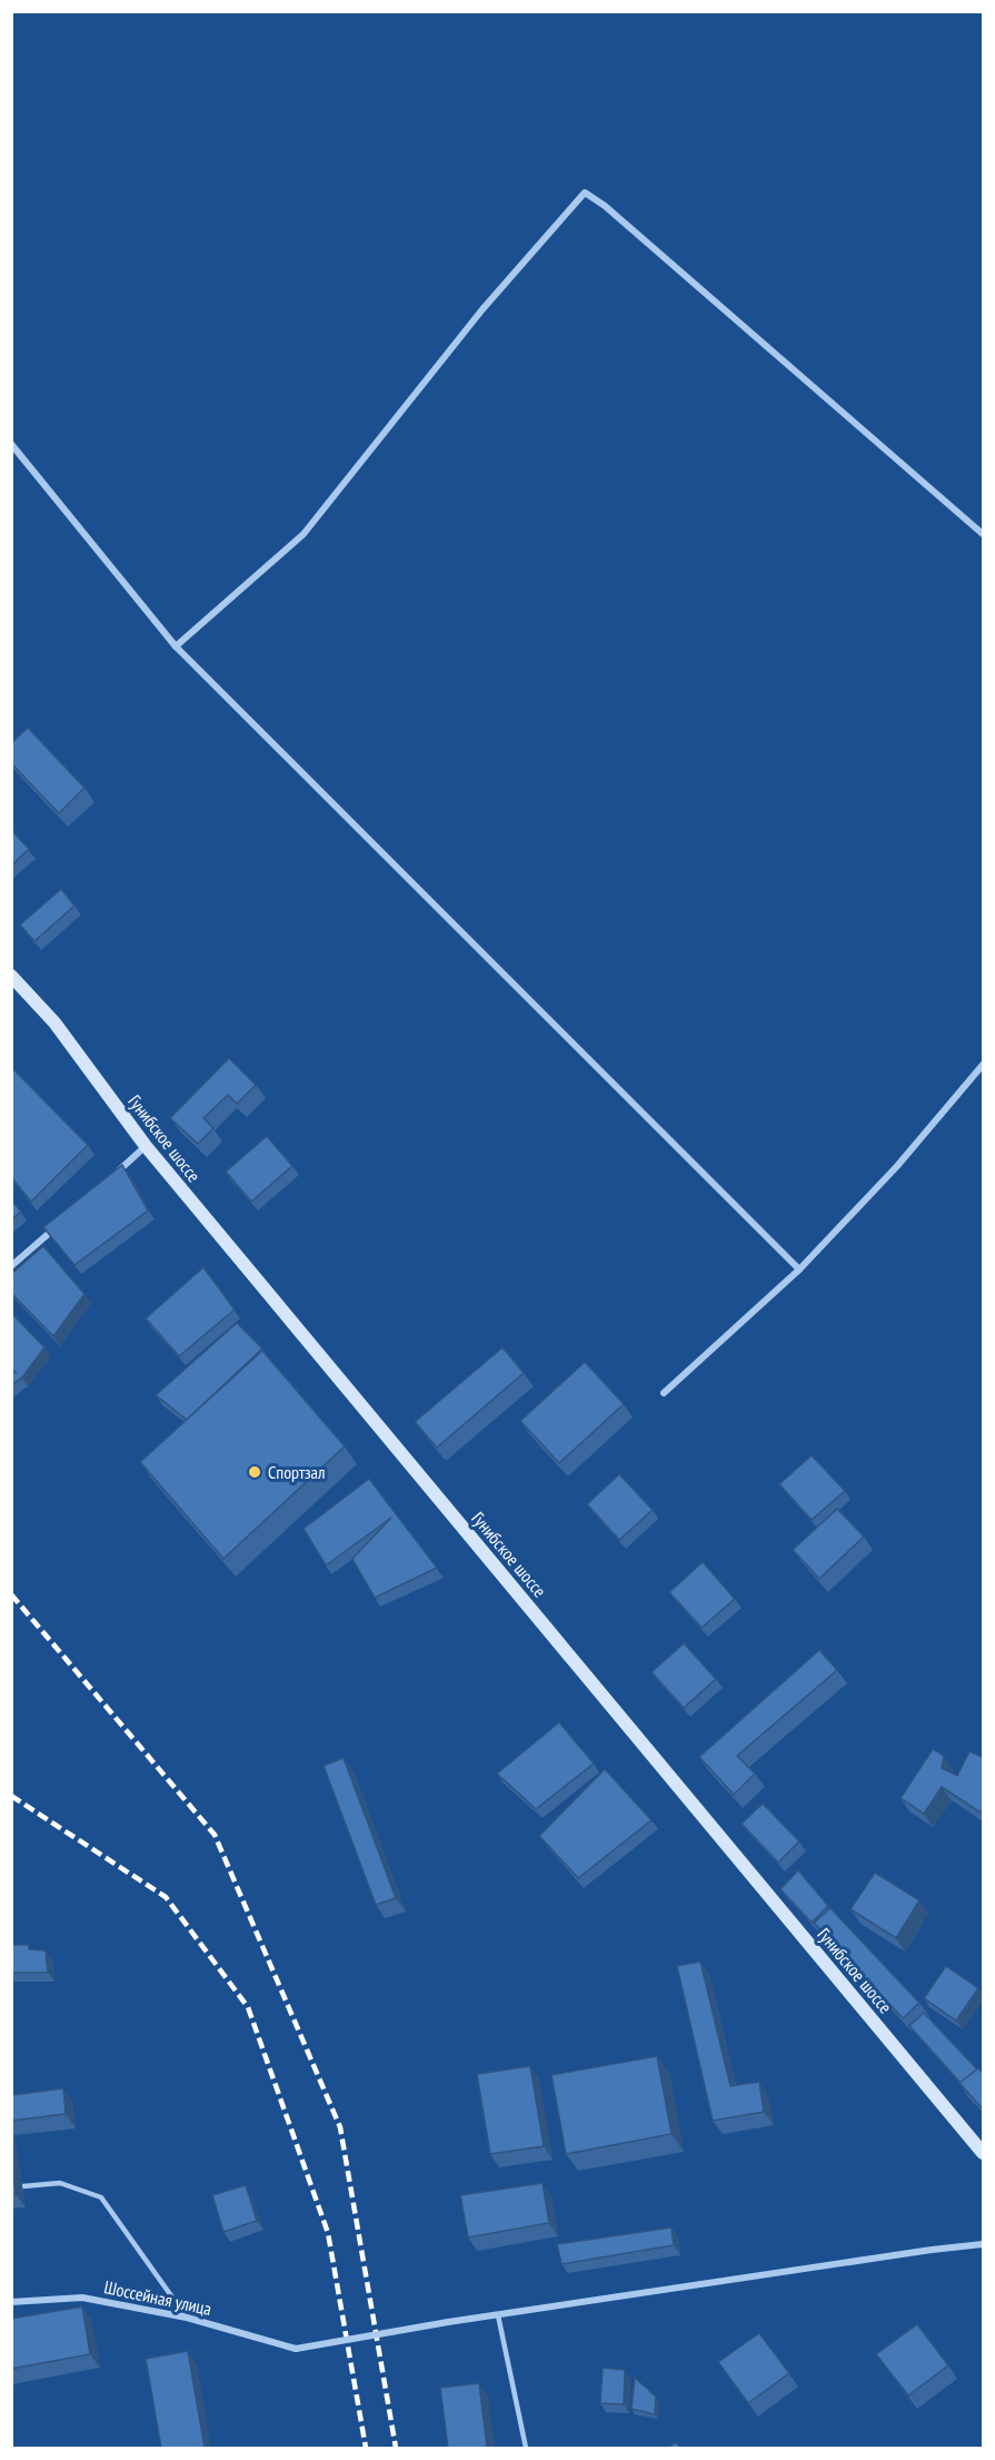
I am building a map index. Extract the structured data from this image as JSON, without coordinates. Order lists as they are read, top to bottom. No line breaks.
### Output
{"streets":{"main road":["Гунибское шоссе"],"street":["Шоссейная улица"]},"places":["Спортзал"]}
